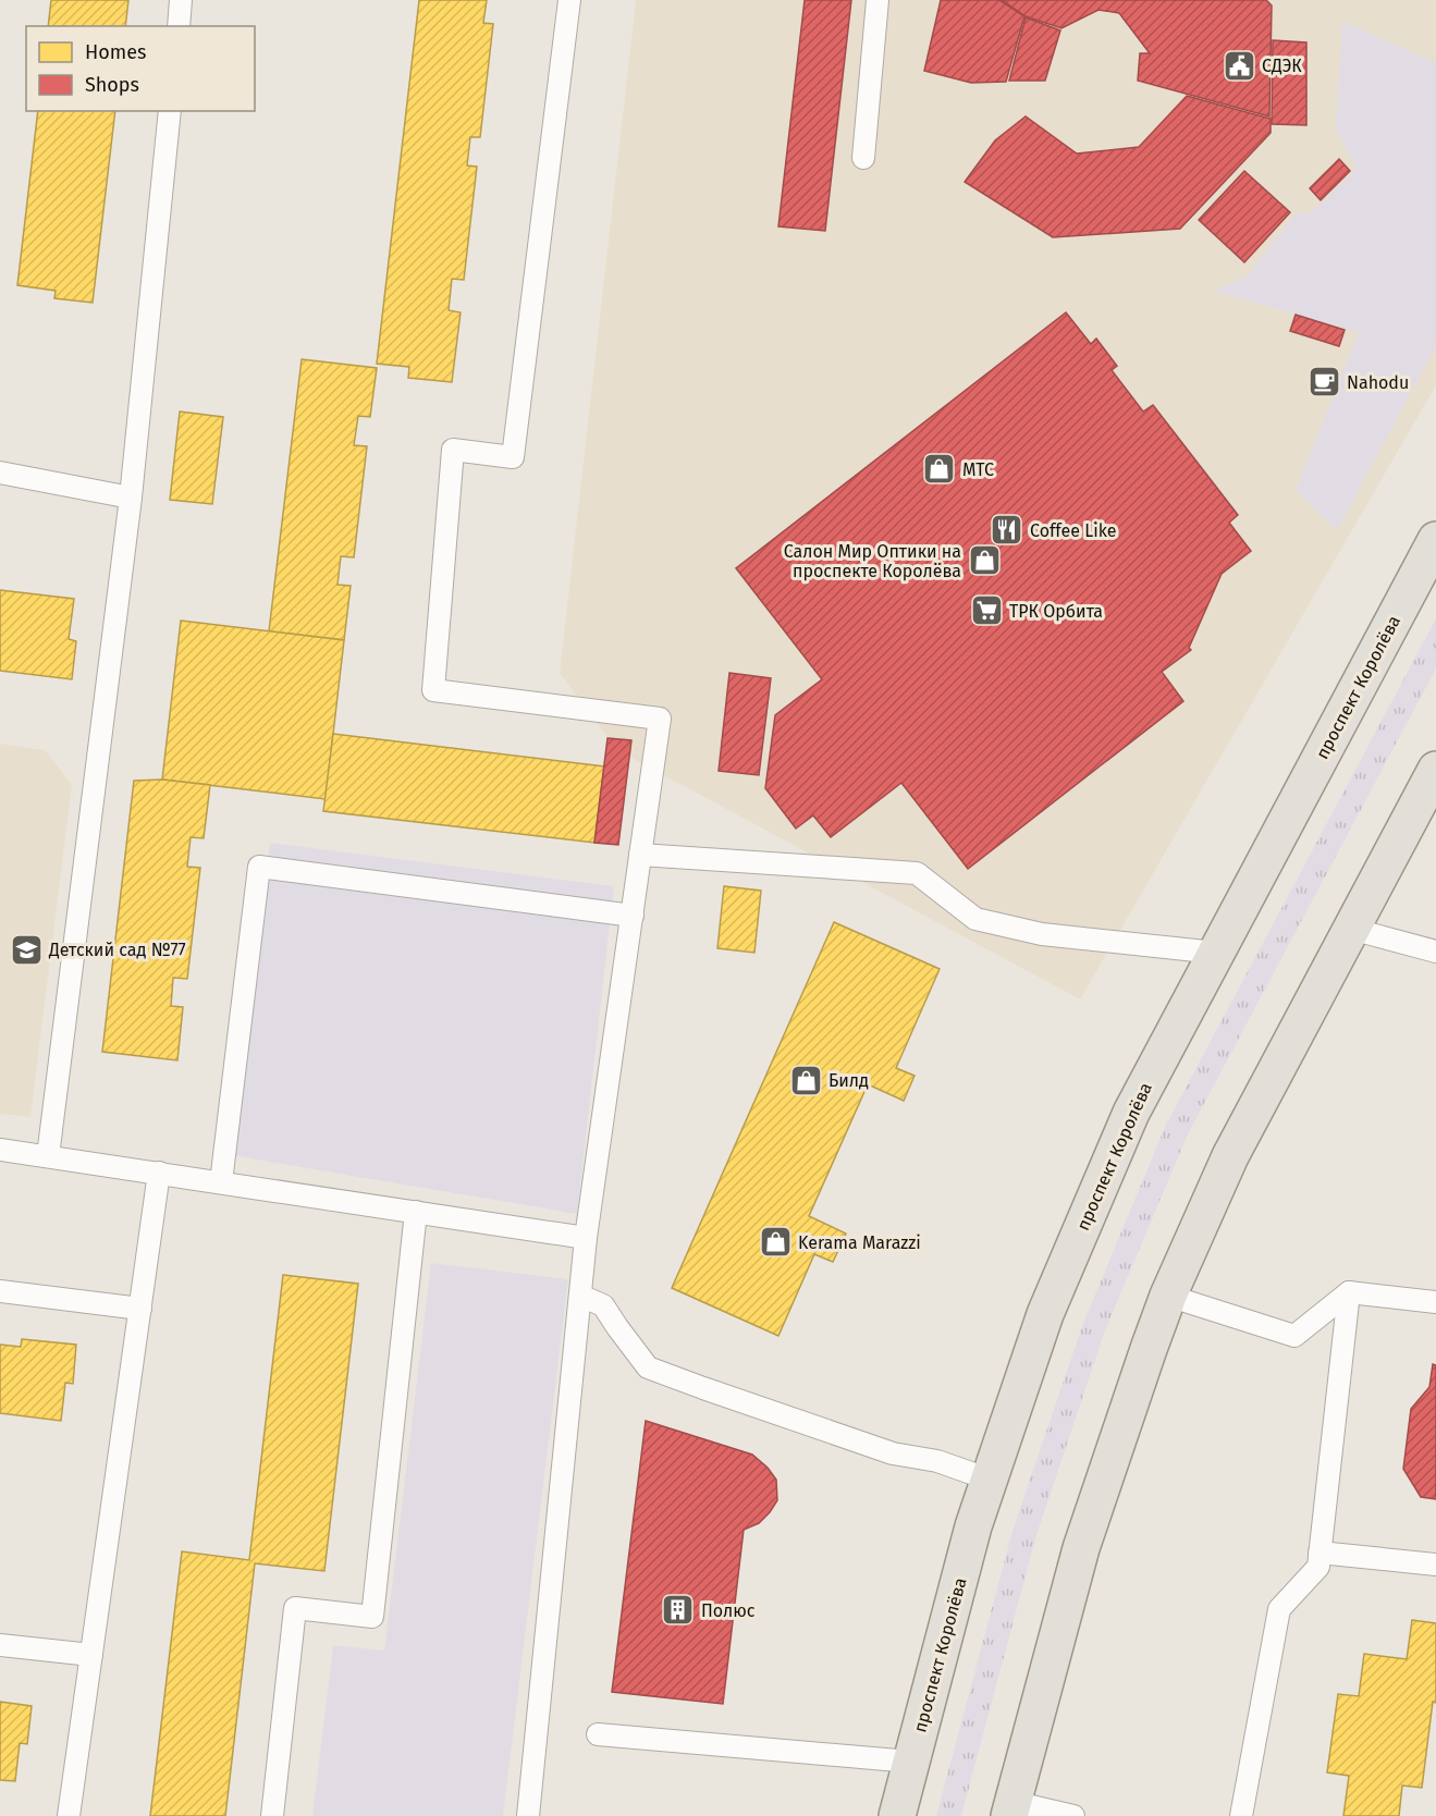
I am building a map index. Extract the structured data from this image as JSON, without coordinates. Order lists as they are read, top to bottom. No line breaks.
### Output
{"streets":{"main road":["проспект Королёва"]},"places":{"public building":["СДЭК"],"cafe":["Nahodu"],"shop":["МТС","Салон Мир Оптики на проспекте Королёва","Билд","Kerama Marazzi"],"restaurant":["Coffee Like"],"supermarket":["ТРК Орбита"],"school or university":["Детский сад №77"],"building":["Полюс"]},"legend":["Homes","Shops"]}
